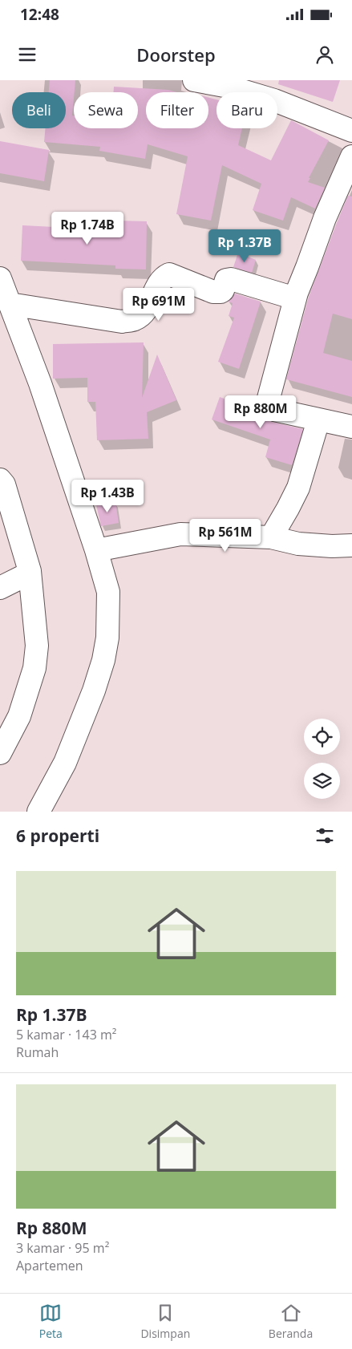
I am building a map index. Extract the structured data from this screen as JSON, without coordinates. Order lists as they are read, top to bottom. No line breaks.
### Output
{"page":{"status":"12:48","header":"Doorstep","chip":["Beli","Sewa","Filter","Baru"],"price":["Rp 1.74B","Rp 1.37B","Rp 691M","Rp 880M","Rp 1.43B","Rp 561M"],"heading":"6 properti","list":[{"name":"Rp 1.37B","note":"5 kamar · 143 m² · Rumah"},{"name":"Rp 880M","note":"3 kamar · 95 m² · Apartemen"}],"tabs":["Peta","Disimpan","Beranda"]}}
